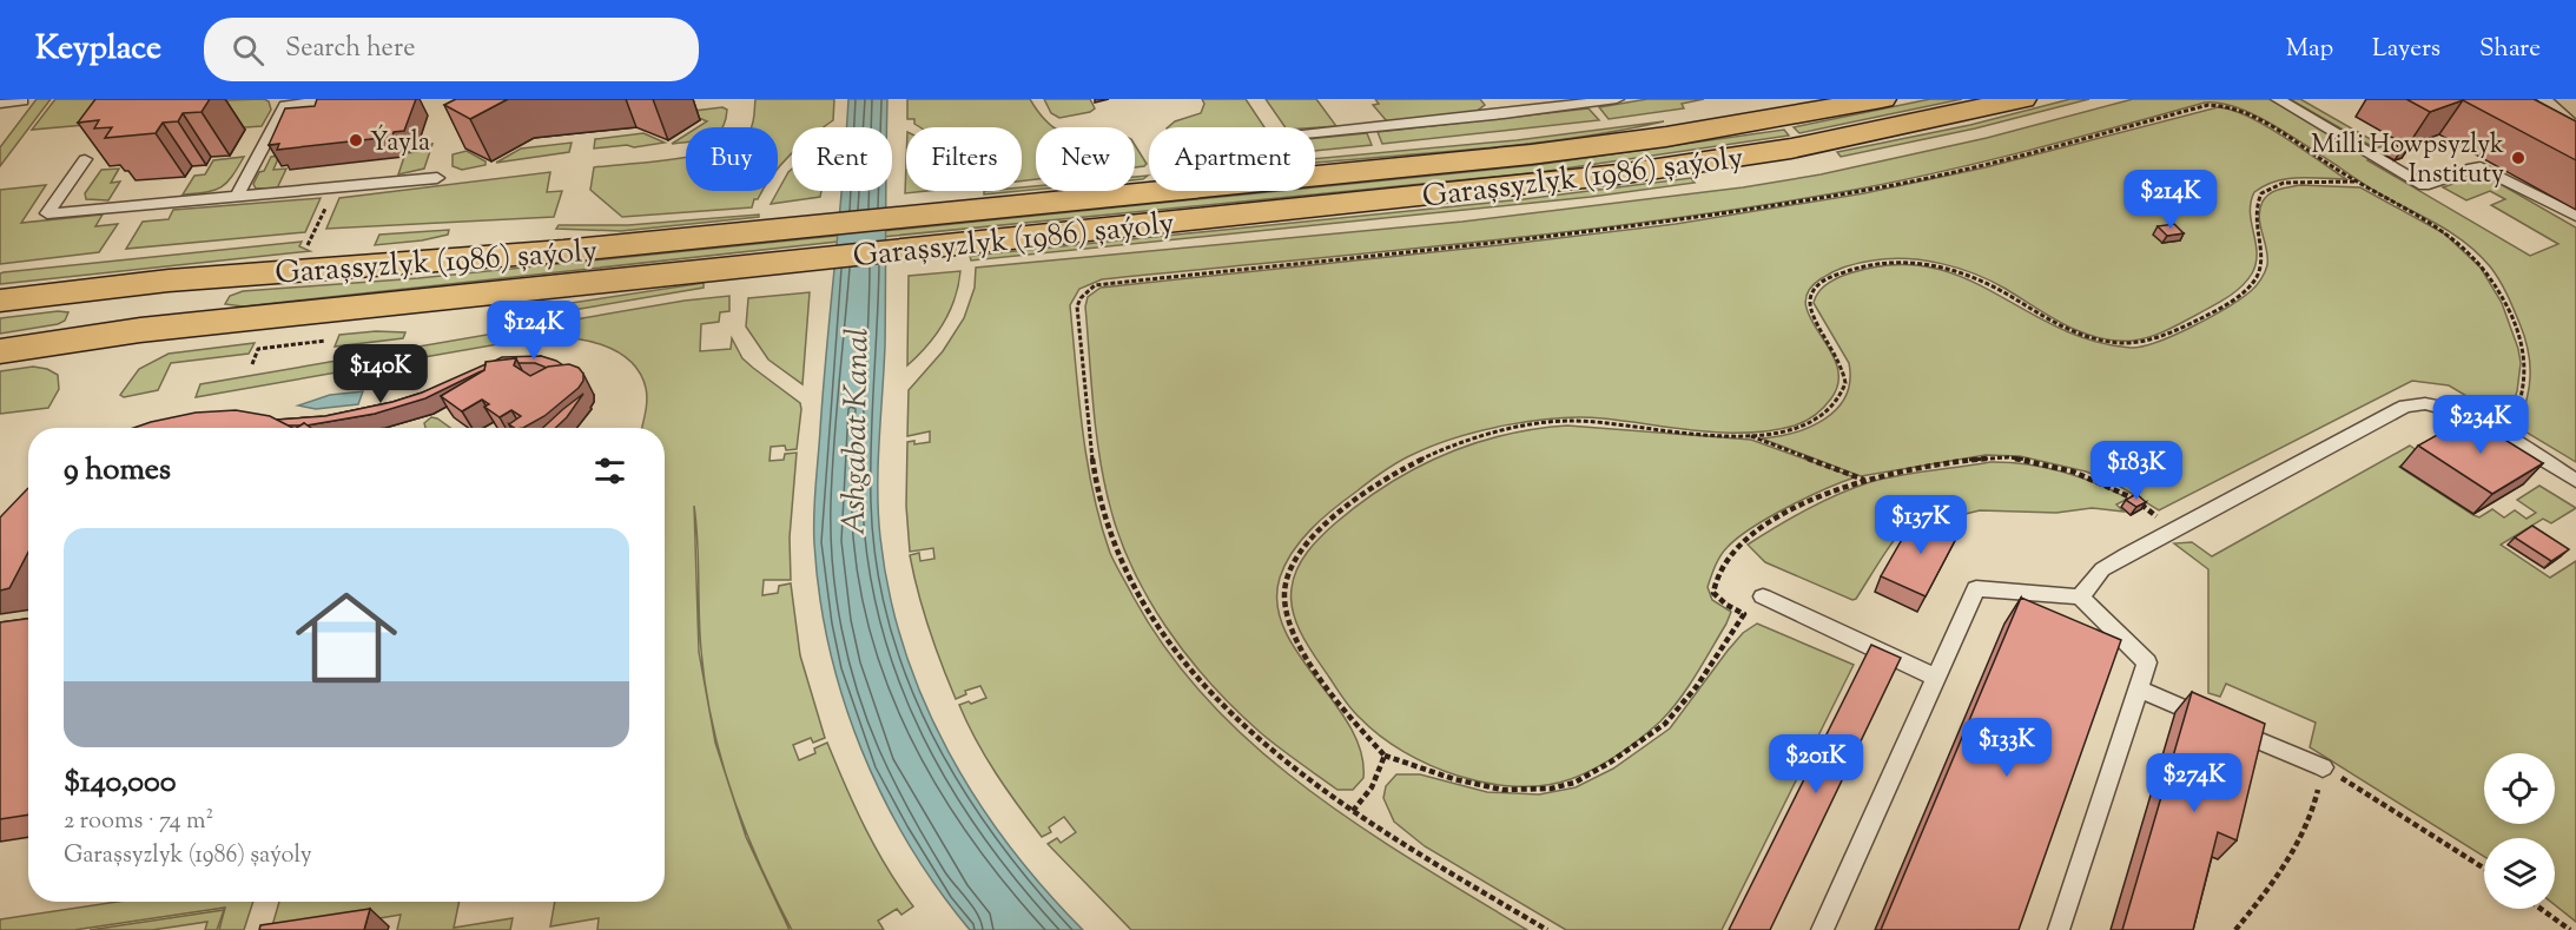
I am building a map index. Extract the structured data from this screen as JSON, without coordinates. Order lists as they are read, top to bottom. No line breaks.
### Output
{"streets":{"main road":["Garaşsyzlyk (1986) şaýoly"]},"water":["Ashgabat Kanal"],"places":["Ýayla","Milli Howpsyzlyk Instituty"],"page":{"header":"Keyplace","search":"Search here","nav":["Map","Layers","Share"],"chip":["Buy","Rent","Filters","New","Apartment"],"price":["$214K","$124K","$140K","$234K","$183K","$137K","$133K","$201K","$274K"],"heading":"9 homes","list":[{"name":"$140,000","note":"2 rooms · 74 m² · Garaşsyzlyk (1986) şaýoly"}]}}
